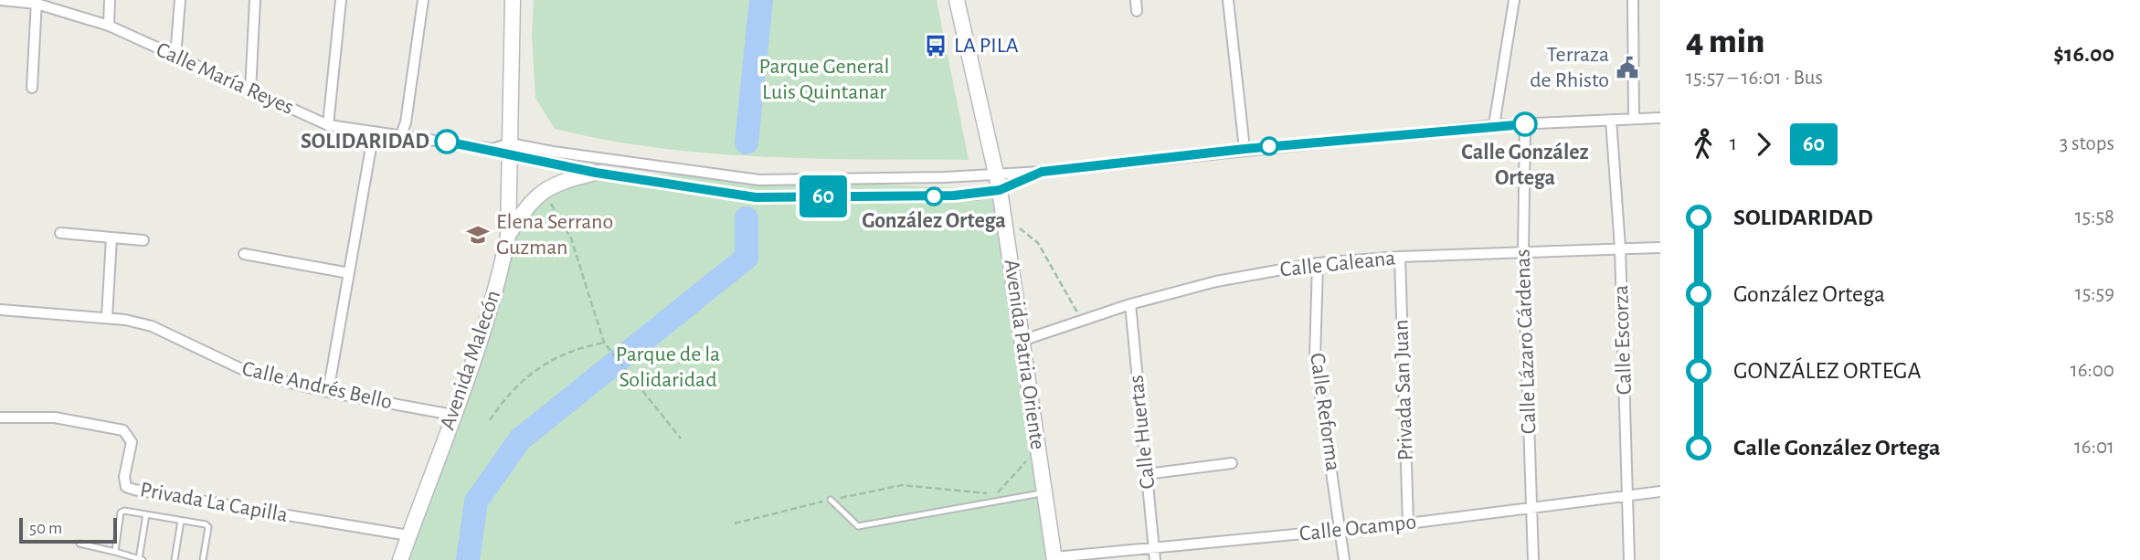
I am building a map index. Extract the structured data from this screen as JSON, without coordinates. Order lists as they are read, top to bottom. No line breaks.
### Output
{"streets":{"street":["Calle María Reyes","Calle Galeana","Calle Escorza","Calle Lázaro Cárdenas","Avenida Patria Oriente","Avenida Malecón","Calle Andrés Bello","Privada San Juan","Calle Reforma","Calle Huertas","Privada La Capilla","Calle Ocampo"]},"crossings":[["Calle María Reyes","Avenida Patria Oriente"],["Calle María Reyes","Avenida Malecón"],["Calle Galeana","Calle Escorza"],["Calle Galeana","Calle Lázaro Cárdenas"],["Calle Galeana","Avenida Patria Oriente"],["Calle Galeana","Privada San Juan"],["Calle Galeana","Calle Reforma"],["Calle Galeana","Calle Huertas"],["Calle Escorza","Calle Ocampo"],["Calle Lázaro Cárdenas","Calle Ocampo"],["Avenida Patria Oriente","Calle Ocampo"],["Avenida Malecón","Calle Andrés Bello"],["Avenida Malecón","Privada La Capilla"],["Privada San Juan","Calle Ocampo"],["Calle Reforma","Calle Ocampo"],["Calle Huertas","Calle Ocampo"]],"parks":["Parque General Luis Quintanar","Parque de la Solidaridad"],"places":{"bus stop":["LA PILA"],"public building":["Terraza de Rhisto"],"other":["Calle González Ortega","SOLIDARIDAD","González Ortega"],"school or university":["Elena Serrano Guzman"]},"lines":["bus line 60"],"scale_bar":"50 m","page":{"on_map":"60","heading":["4 min","15:57 – 16:01 · Bus","$16.00"],"legs":["1","60","3 stops"],"list":[{"name":"SOLIDARIDAD","value":"15:58"},{"name":"González Ortega","value":"15:59"},{"name":"GONZÁLEZ ORTEGA","value":"16:00"},{"name":"Calle González Ortega","value":"16:01"}],"scale":"50 m"}}
